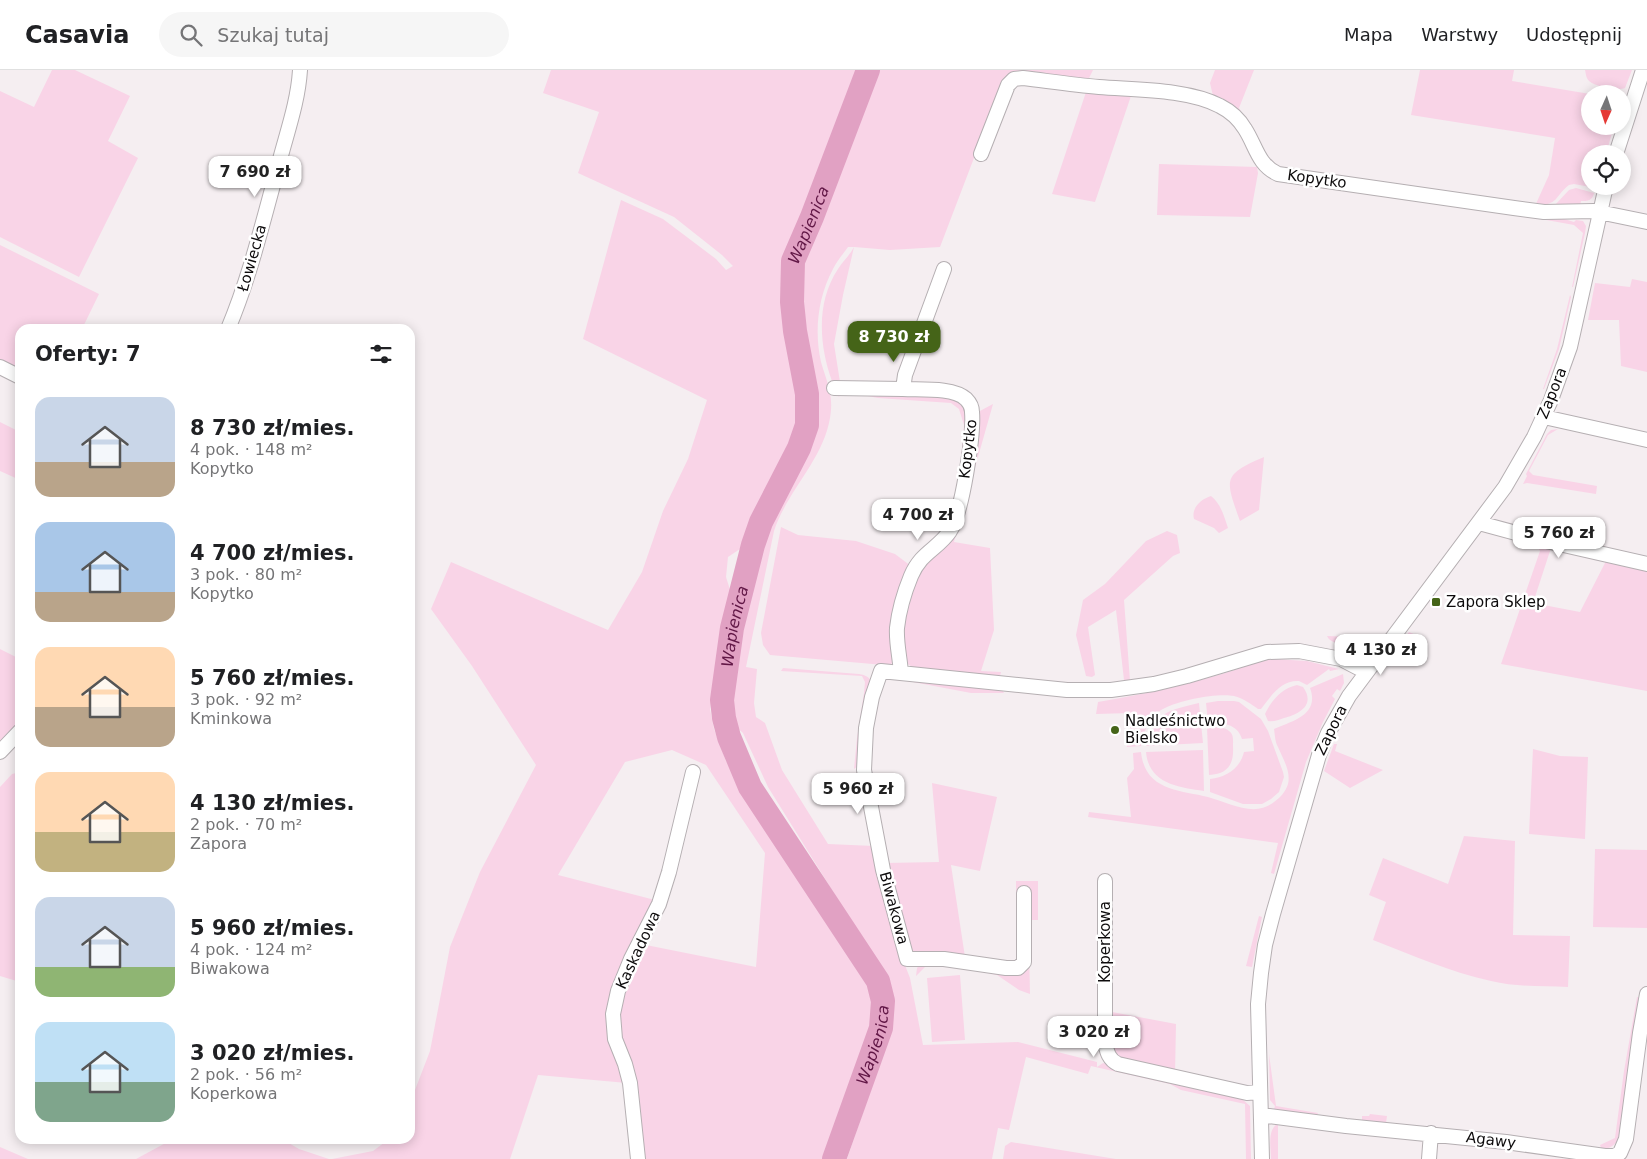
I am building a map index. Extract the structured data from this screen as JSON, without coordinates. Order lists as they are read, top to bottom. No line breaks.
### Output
{"streets":{"street":["Kopytko","Łowiecka","Zapora","Biwakowa","Koperkowa","Kaskadowa","Agawy"]},"crossings":[["Kopytko","Zapora"],["Kopytko","Biwakowa"],["Zapora","Koperkowa"],["Zapora","Agawy"]],"water":["Wapienica"],"places":{"transit":["Zapora Sklep"],"other":["Nadleśnictwo Bielsko"]},"north":"bottom","page":{"header":"Casavia","search":"Szukaj tutaj","nav":["Mapa","Warstwy","Udostępnij"],"price":["7 690 zł","8 730 zł","4 700 zł","5 760 zł","4 130 zł","5 960 zł","3 020 zł"],"heading":"Oferty: 7","list":[{"name":"8 730 zł/mies.","note":"4 pok. · 148 m² · Kopytko"},{"name":"4 700 zł/mies.","note":"3 pok. · 80 m² · Kopytko"},{"name":"5 760 zł/mies.","note":"3 pok. · 92 m² · Kminkowa"},{"name":"4 130 zł/mies.","note":"2 pok. · 70 m² · Zapora"},{"name":"5 960 zł/mies.","note":"4 pok. · 124 m² · Biwakowa"},{"name":"3 020 zł/mies.","note":"2 pok. · 56 m² · Koperkowa"}]}}
